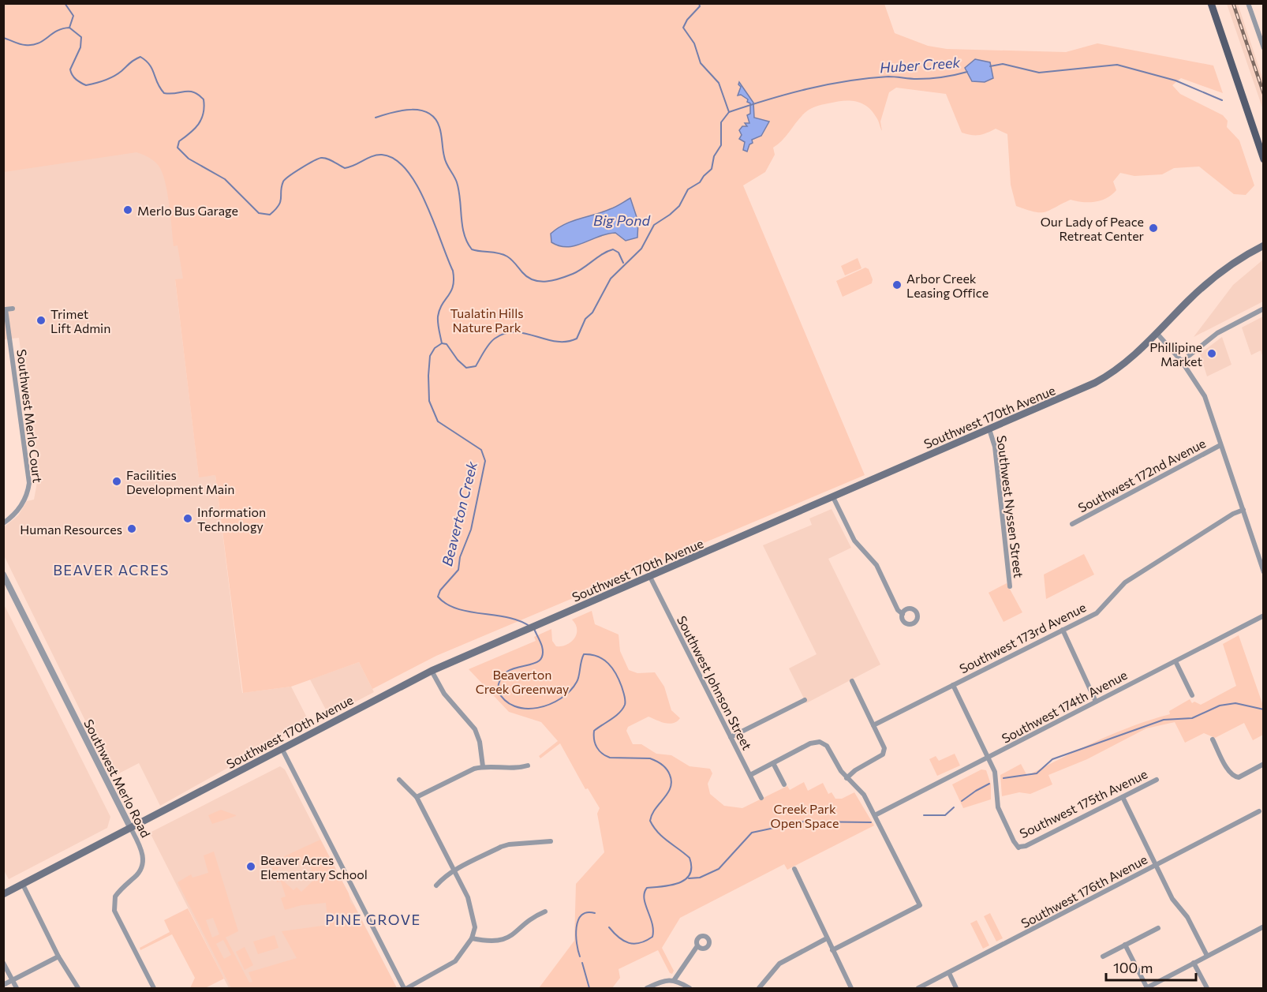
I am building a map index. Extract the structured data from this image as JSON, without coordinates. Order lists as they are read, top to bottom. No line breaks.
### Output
{"streets":{"main road":["Southwest 170th Avenue"],"street":["Southwest Merlo Court","Southwest 172nd Avenue","Southwest Nyssen Street","Southwest 173rd Avenue","Southwest Johnson Street","Southwest 174th Avenue","Southwest Merlo Road","Southwest 175th Avenue","Southwest 176th Avenue"]},"crossings":[["Southwest 170th Avenue","Southwest Nyssen Street"],["Southwest 170th Avenue","Southwest Johnson Street"],["Southwest 170th Avenue","Southwest Merlo Road"],["Southwest 174th Avenue","Southwest 175th Avenue"]],"districts":["BEAVER ACRES","PINE GROVE"],"water":["Huber Creek","Big Pond","Beaverton Creek"],"parks":["Tualatin Hills Nature Park","Beaverton Creek Greenway","Creek Park Open Space"],"places":["Merlo Bus Garage","Our Lady of Peace Retreat Center","Arbor Creek Leasing Office","Trimet Lift Admin","Phillipine Market","Facilities Development Main","Information Technology","Human Resources","Beaver Acres Elementary School"],"scale_bar":"100 m"}
